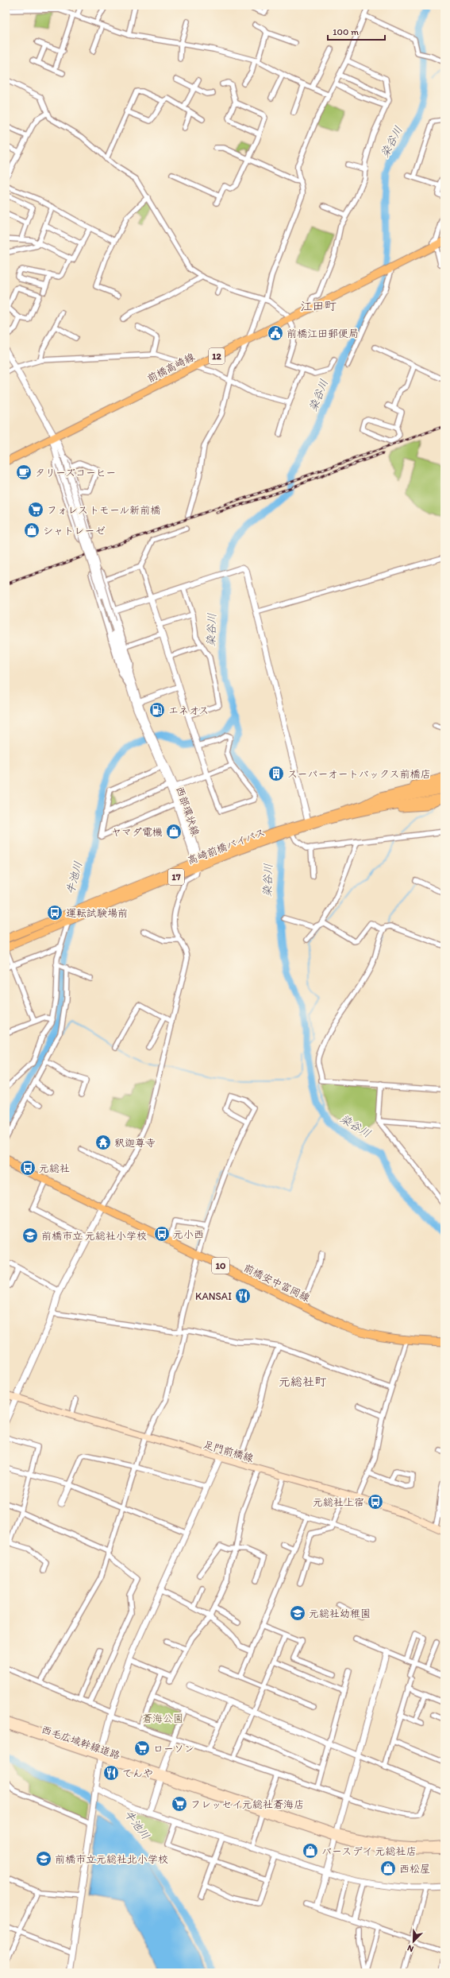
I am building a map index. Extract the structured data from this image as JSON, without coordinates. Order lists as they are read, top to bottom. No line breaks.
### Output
{"streets":{"main road":["12","前橋高崎線","高崎前橋バイパス","17","10","前橋安中富岡線","足門前橋線","西毛広域幹線道路"],"street":["西部環状線"]},"crossings":[["12","前橋高崎線"],["西部環状線","高崎前橋バイパス"]],"districts":["江田町","元総社町"],"water":["染谷川","牛池川"],"parks":["蒼海公園"],"places":{"public building":["前橋江田郵便局"],"cafe":["タリーズコーヒー"],"supermarket":["フォレストモール新前橋","ローソン","フレッセイ元総社蒼海店"],"shop":["シャトレーゼ","ヤマダ電機","バースデイ 元総社店","西松屋"],"fuel station":["エネオス"],"building":["スーパーオートバックス前橋店"],"bus stop":["運転試験場前","元総社","元小西","元総社上宿"],"temple":["釈迦尊寺"],"school or university":["前橋市立 元総社小学校","元総社幼稚園","前橋市立元総社北小学校"],"restaurant":["KANSAI","てんや"]},"scale_bar":"100 m","north":"bottom left"}
